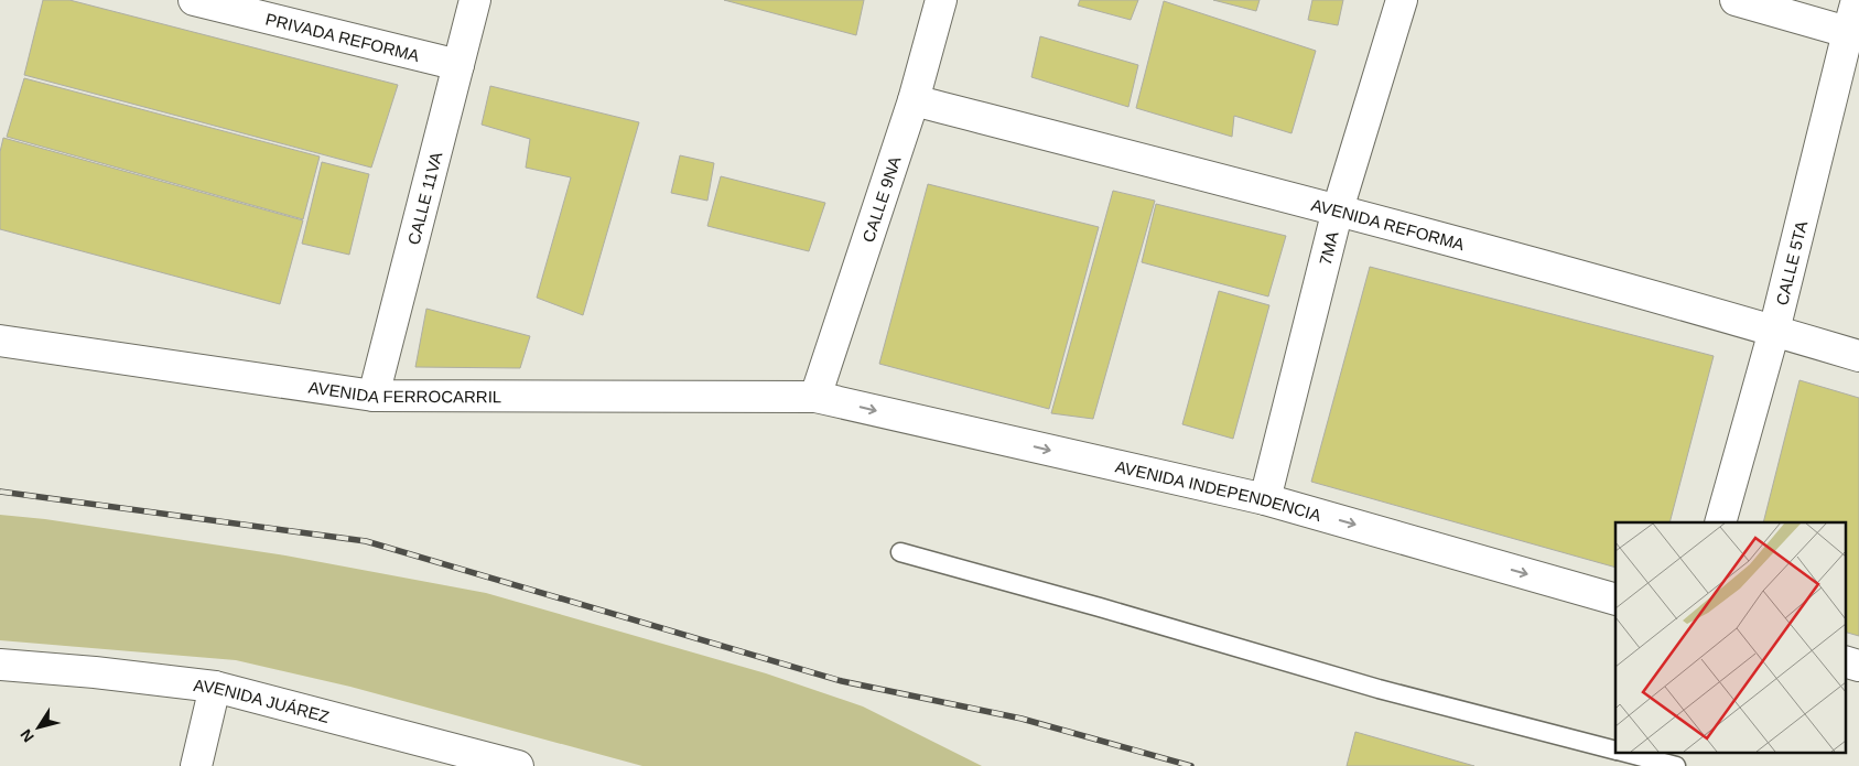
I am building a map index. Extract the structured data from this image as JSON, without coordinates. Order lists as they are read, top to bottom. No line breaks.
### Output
{"streets":{"street":["PRIVADA REFORMA","CALLE 11VA","CALLE 9NA","AVENIDA REFORMA","7MA","CALLE 5TA","AVENIDA FERROCARRIL","AVENIDA INDEPENDENCIA","AVENIDA JUÁREZ"]},"crossings":[["PRIVADA REFORMA","CALLE 11VA"],["CALLE 11VA","AVENIDA FERROCARRIL"],["CALLE 9NA","AVENIDA REFORMA"],["CALLE 9NA","AVENIDA FERROCARRIL"],["CALLE 9NA","AVENIDA INDEPENDENCIA"],["AVENIDA REFORMA","7MA"],["AVENIDA REFORMA","CALLE 5TA"],["7MA","AVENIDA INDEPENDENCIA"],["AVENIDA FERROCARRIL","AVENIDA INDEPENDENCIA"]],"one_way":["AVENIDA INDEPENDENCIA"],"north":"bottom left"}
